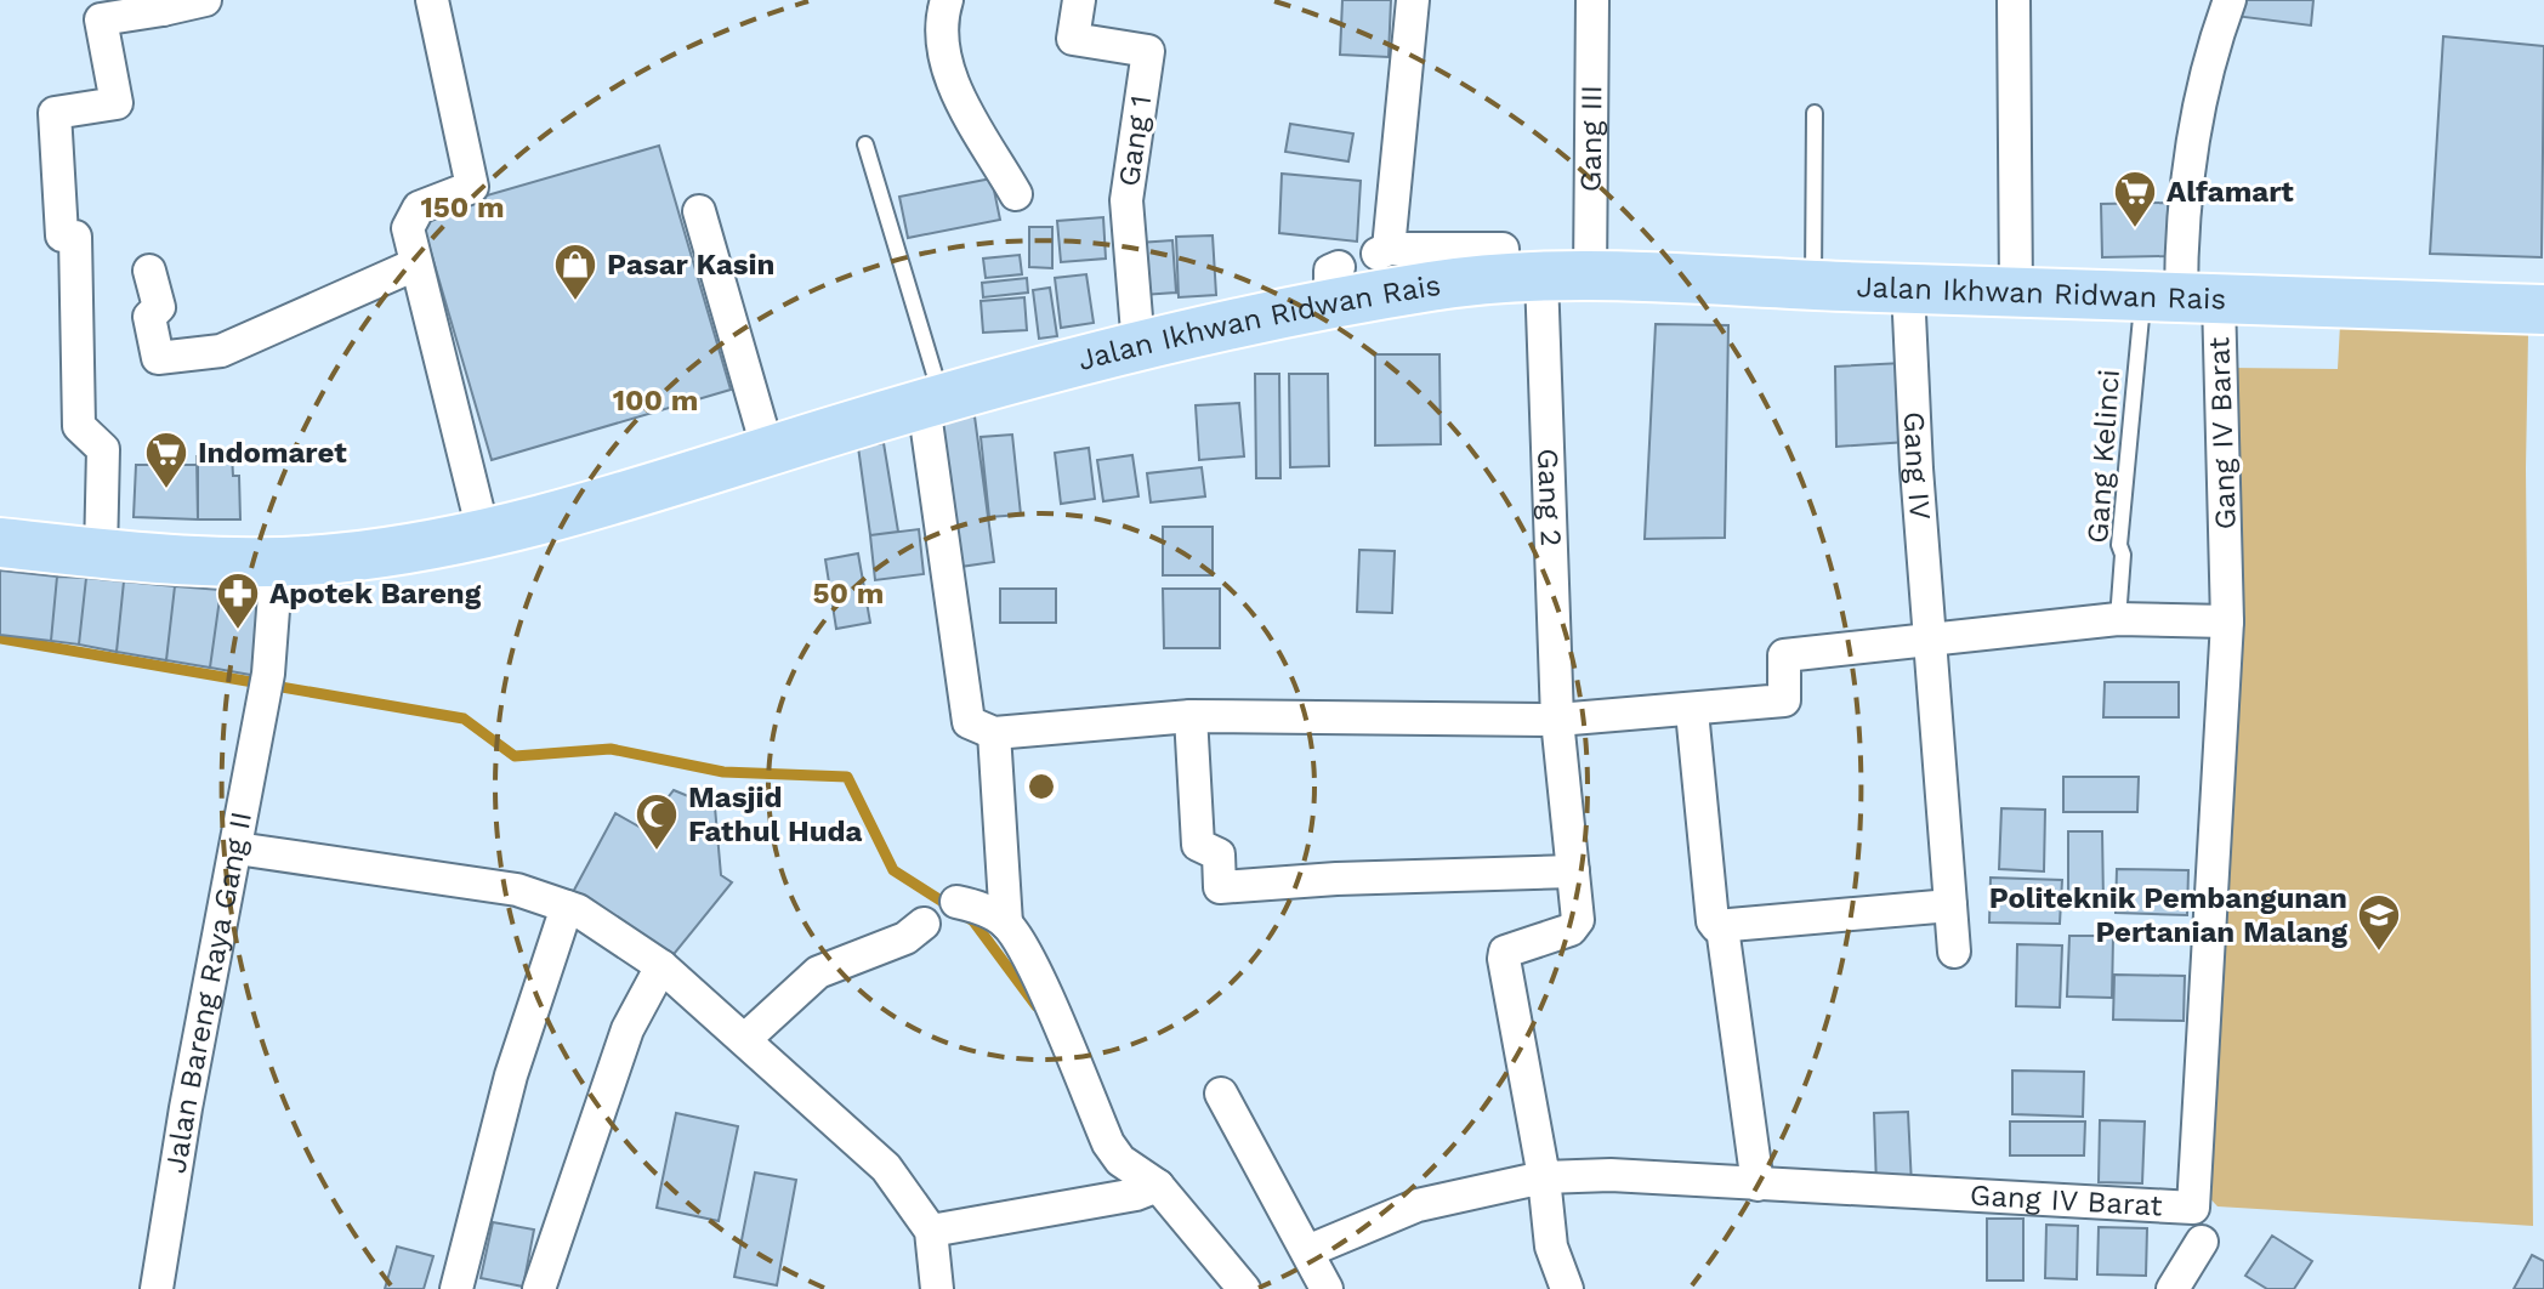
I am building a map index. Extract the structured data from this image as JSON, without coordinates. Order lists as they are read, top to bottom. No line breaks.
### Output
{"streets":{"main road":["Jalan Ikhwan Ridwan Rais"],"street":["Gang III","Gang 1","Gang IV Barat","Gang IV","Gang 2","Jalan Bareng Raya Gang II"],"lane":["Gang Kelinci"]},"crossings":[["Gang III","Jalan Ikhwan Ridwan Rais"],["Gang 1","Jalan Ikhwan Ridwan Rais"],["Jalan Ikhwan Ridwan Rais","Gang IV Barat"],["Jalan Ikhwan Ridwan Rais","Gang Kelinci"],["Jalan Ikhwan Ridwan Rais","Gang IV"],["Jalan Ikhwan Ridwan Rais","Gang 2"],["Jalan Ikhwan Ridwan Rais","Jalan Bareng Raya Gang II"],["Gang IV Barat","Gang Kelinci"]],"places":{"supermarket":["Alfamart","Indomaret"],"shop":["Pasar Kasin"],"pharmacy":["Apotek Bareng"],"mosque":["Masjid Fathul Huda"],"school or university":["Politeknik Pembangunan Pertanian Malang"]},"rings":["150 m","100 m","50 m"]}
